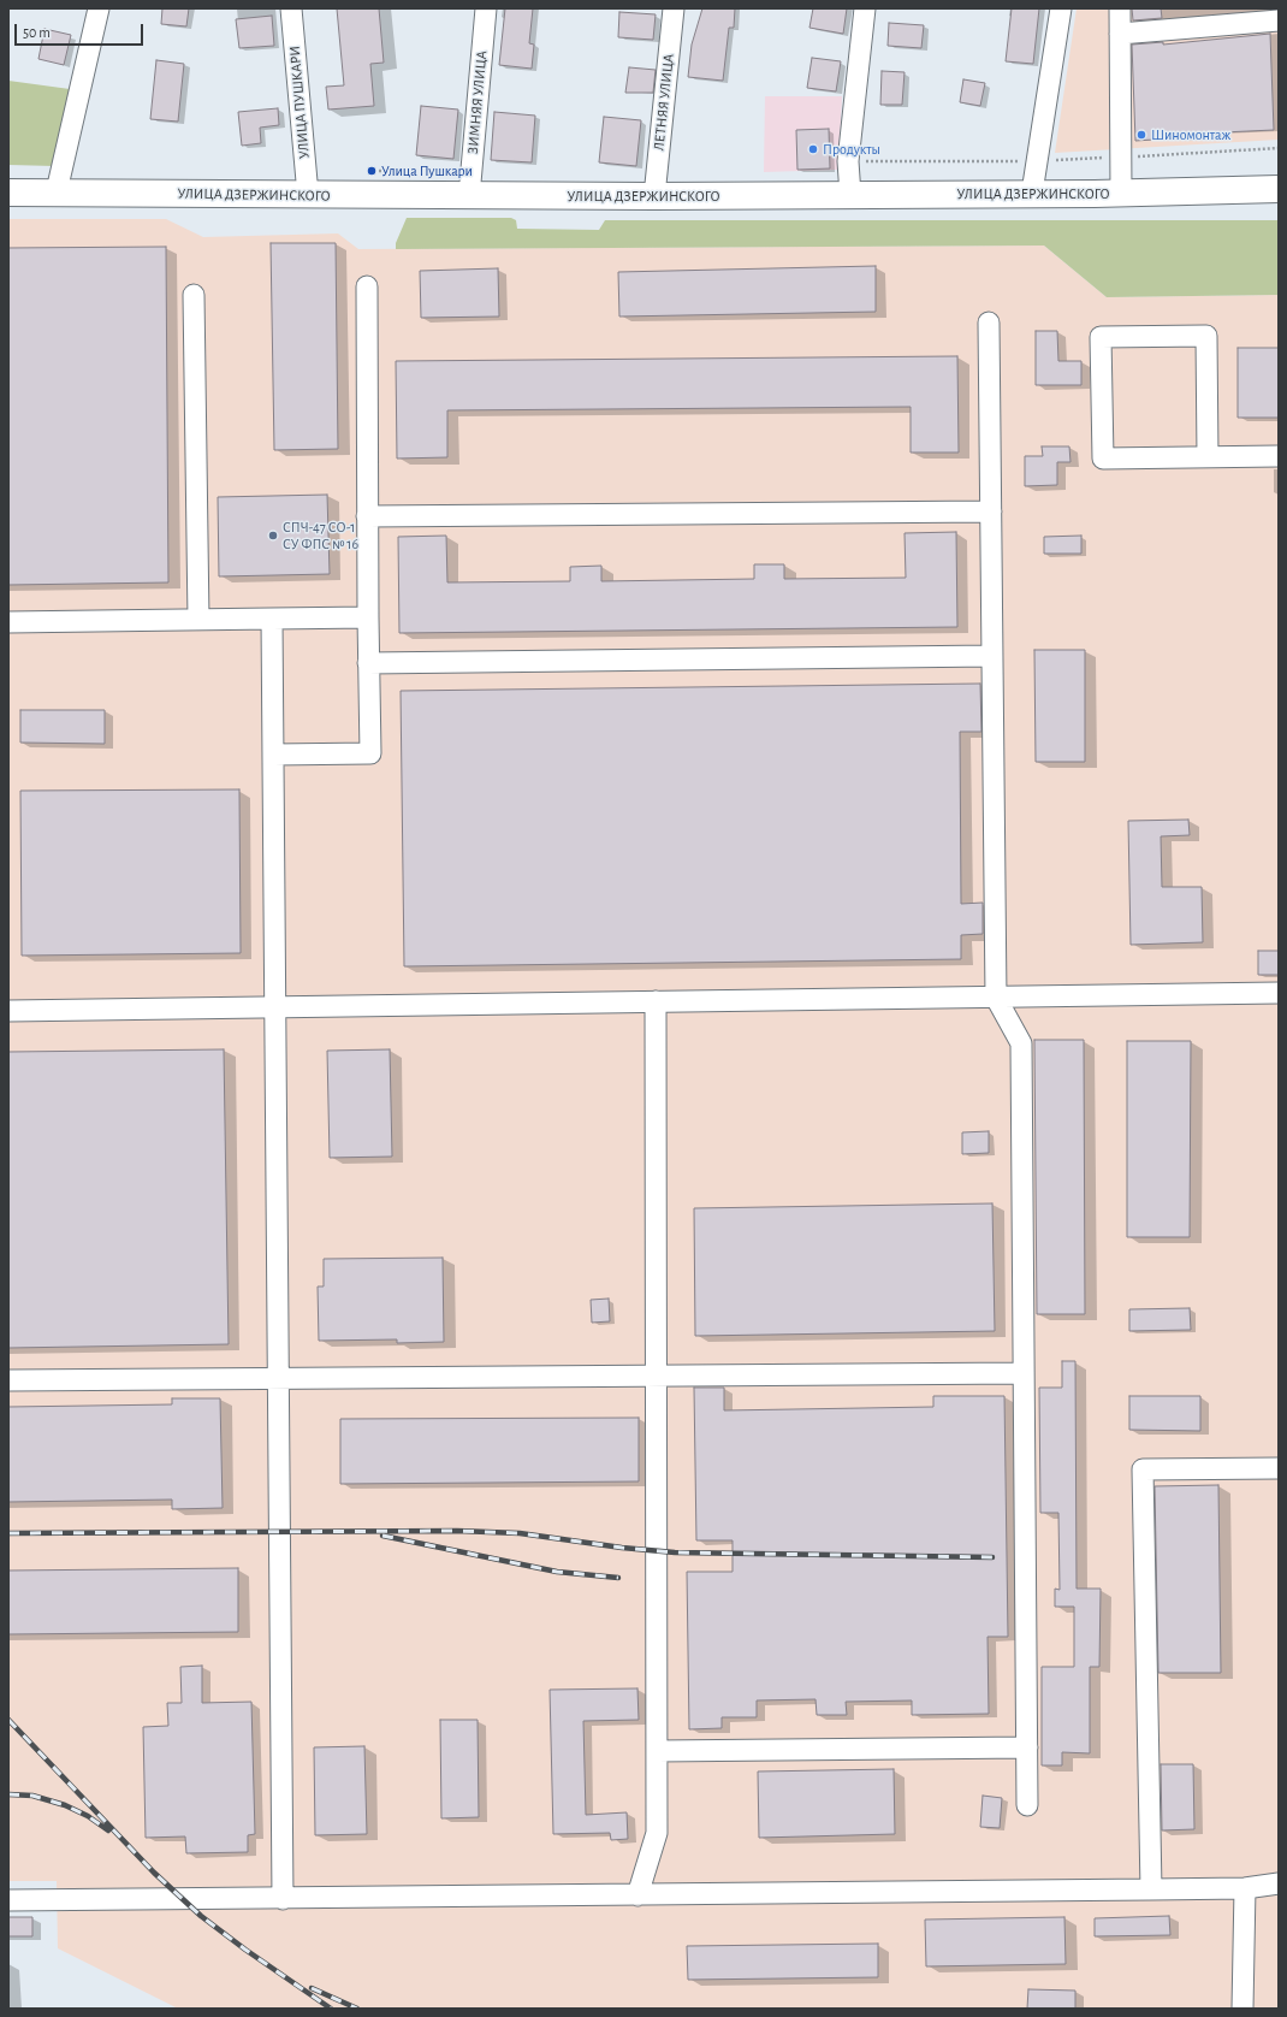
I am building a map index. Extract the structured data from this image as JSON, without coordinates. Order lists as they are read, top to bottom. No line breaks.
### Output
{"streets":{"highway":["УЛИЦА ДЗЕРЖИНСКОГО"],"street":["УЛИЦА ПУШКАРИ","ЗИМНЯЯ УЛИЦА","ЛЕТНЯЯ УЛИЦА"]},"crossings":[["УЛИЦА ПУШКАРИ","УЛИЦА ДЗЕРЖИНСКОГО"],["ЗИМНЯЯ УЛИЦА","УЛИЦА ДЗЕРЖИНСКОГО"],["ЛЕТНЯЯ УЛИЦА","УЛИЦА ДЗЕРЖИНСКОГО"]],"places":["Шиномонтаж","Продукты","Улица Пушкари","СПЧ-47 СО-1 СУ ФПС № 16"],"scale_bar":"50 m"}
